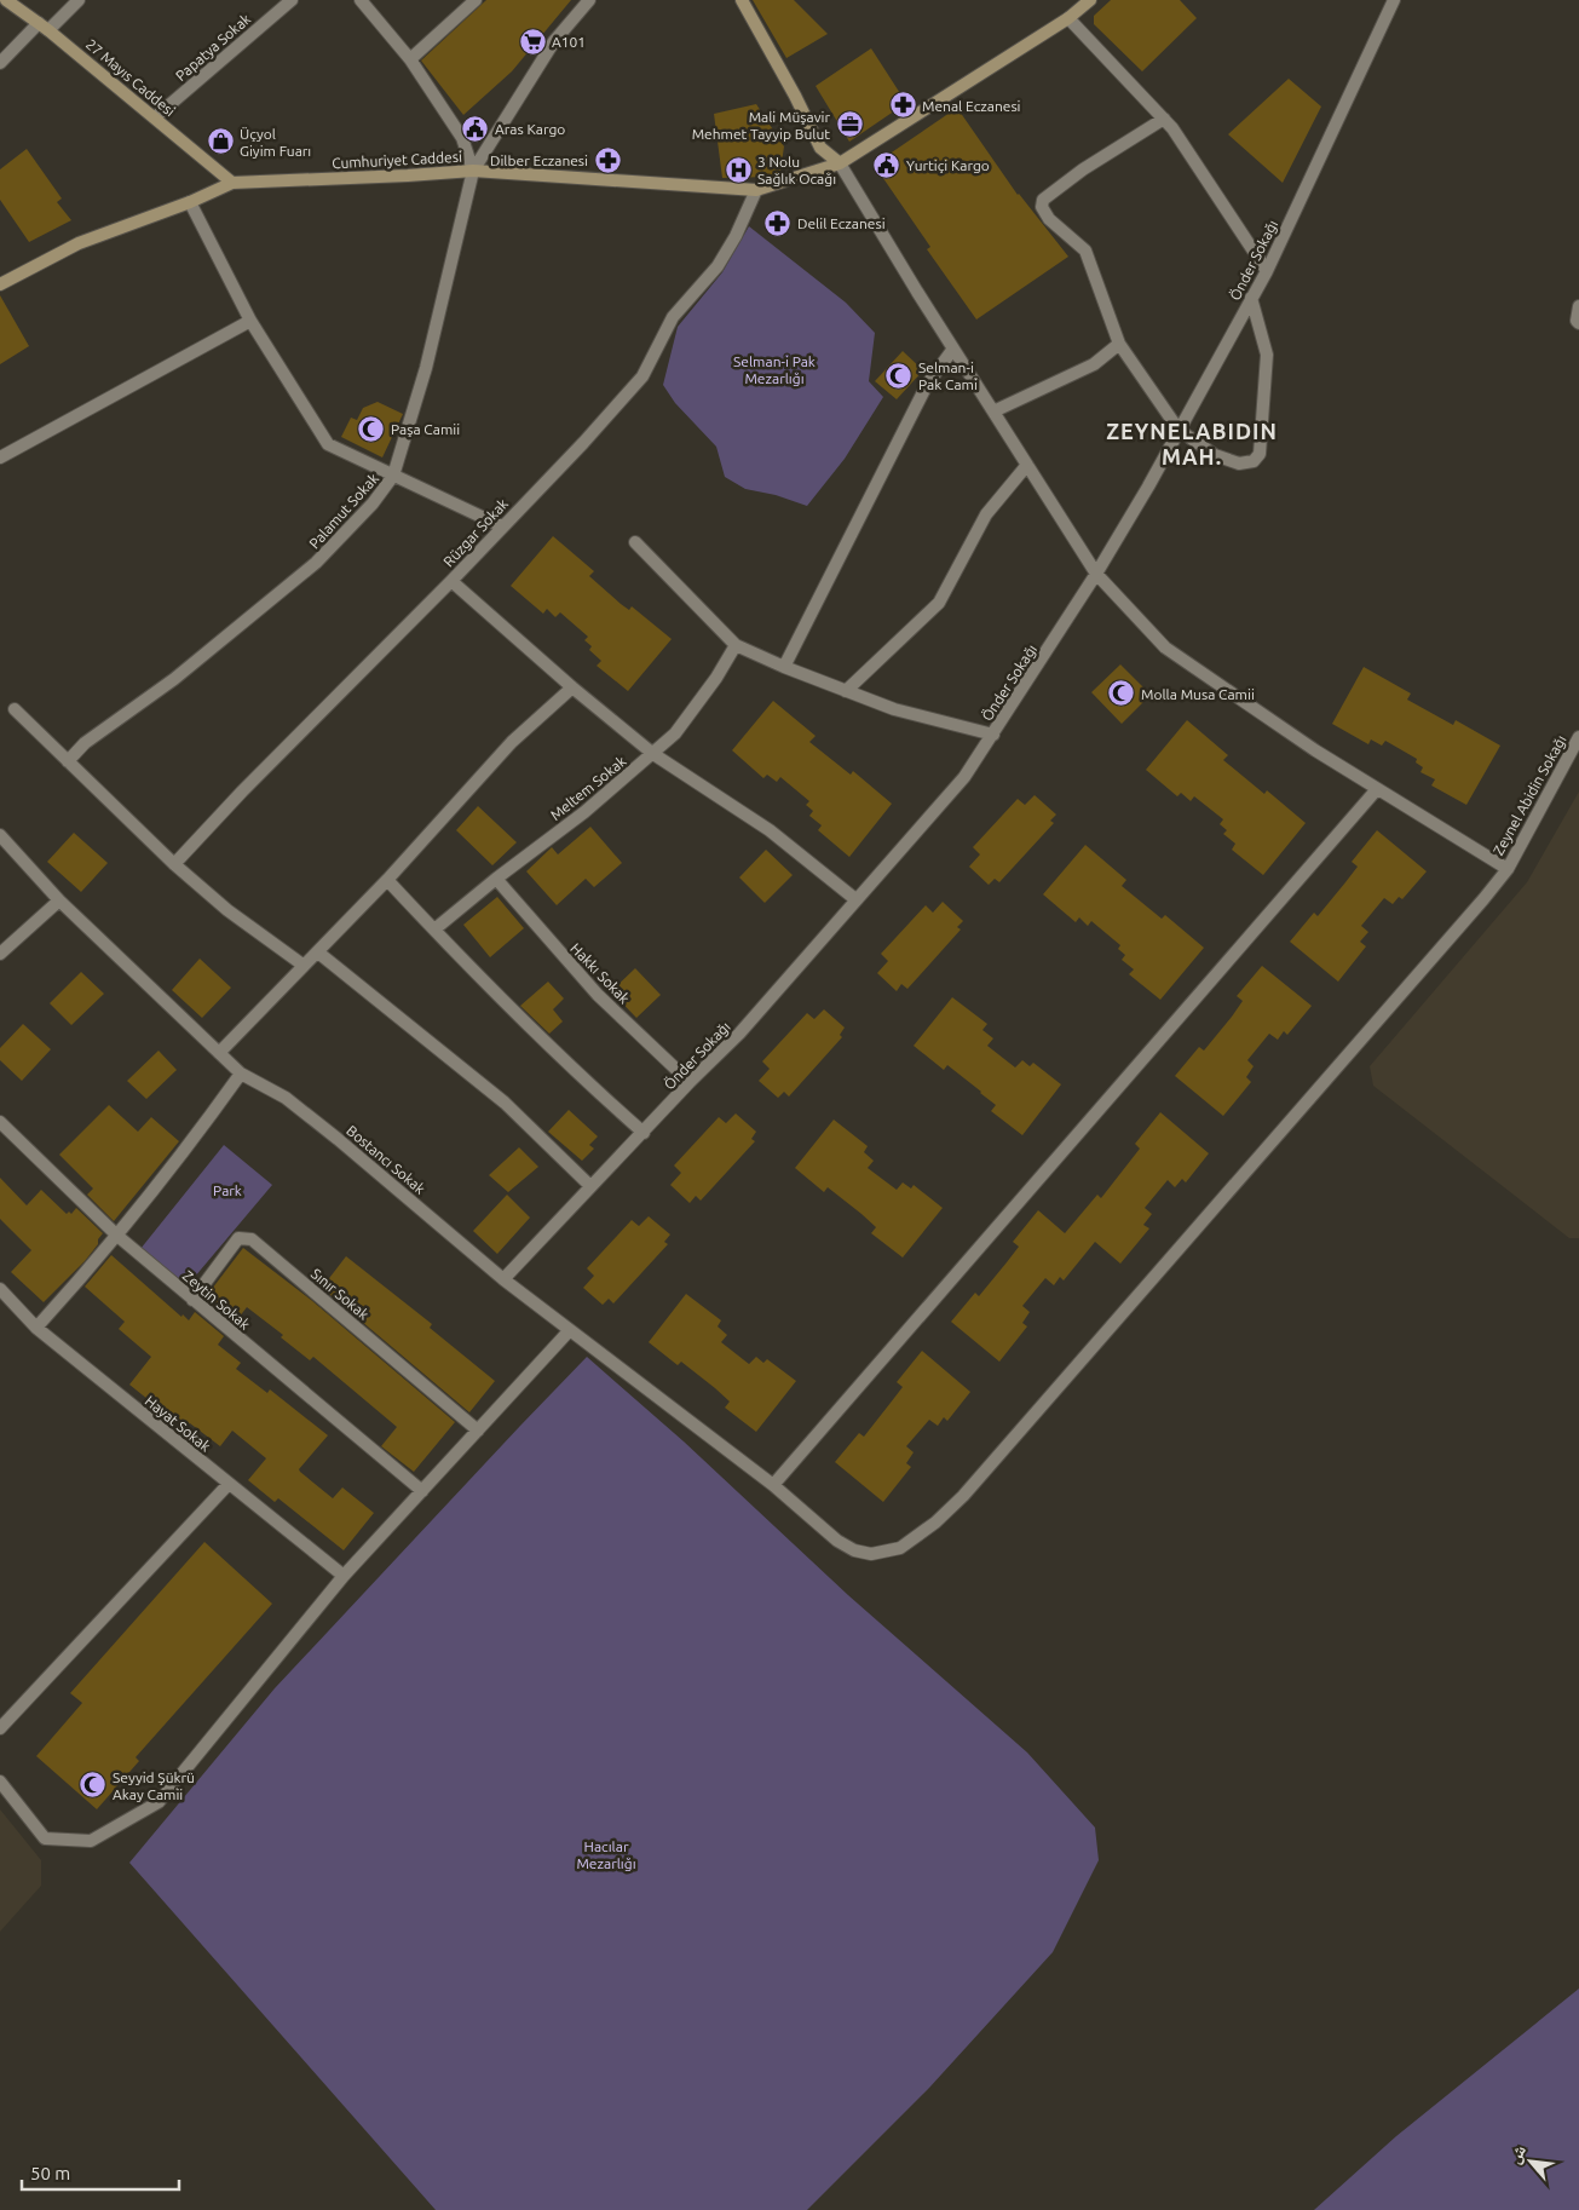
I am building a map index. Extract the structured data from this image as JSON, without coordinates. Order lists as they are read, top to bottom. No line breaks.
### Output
{"streets":{"main road":["27 Mayıs Caddesi","Cumhuriyet Caddesi"],"street":["Papatya Sokak","Önder Sokağı","Palamut Sokak","Rüzgar Sokak","Meltem Sokak","Zeynel Abidin Sokağı","Hakkı Sokak","Bostancı Sokak","Sınır Sokak","Zeytin Sokak","Hayat Sokak"]},"crossings":[["Papatya Sokak","27 Mayıs Caddesi"],["27 Mayıs Caddesi","Cumhuriyet Caddesi"],["Cumhuriyet Caddesi","Palamut Sokak"],["Cumhuriyet Caddesi","Rüzgar Sokak"],["Önder Sokağı","Hakkı Sokak"],["Önder Sokağı","Bostancı Sokak"],["Meltem Sokak","Hakkı Sokak"],["Zeynel Abidin Sokağı","Bostancı Sokak"],["Sınır Sokak","Zeytin Sokak"]],"districts":["ZEYNELABIDIN MAH."],"parks":["Selman-i Pak Mezarlığı","Park","Hacılar Mezarlığı"],"places":{"supermarket":["A101"],"pharmacy":["Menal Eczanesi","Dilber Eczanesi","Delil Eczanesi"],"office":["Mali Müşavir Mehmet Tayyip Bulut"],"public building":["Aras Kargo","Yurtiçi Kargo"],"shop":["Üçyol Giyim Fuarı"],"hospital":["3 Nolu Sağlık Ocağı"],"mosque":["Selman-i Pak Cami","Paşa Camii","Molla Musa Camii","Seyyid Şükrü Akay Camii"]},"scale_bar":"50 m","north":"top left"}
